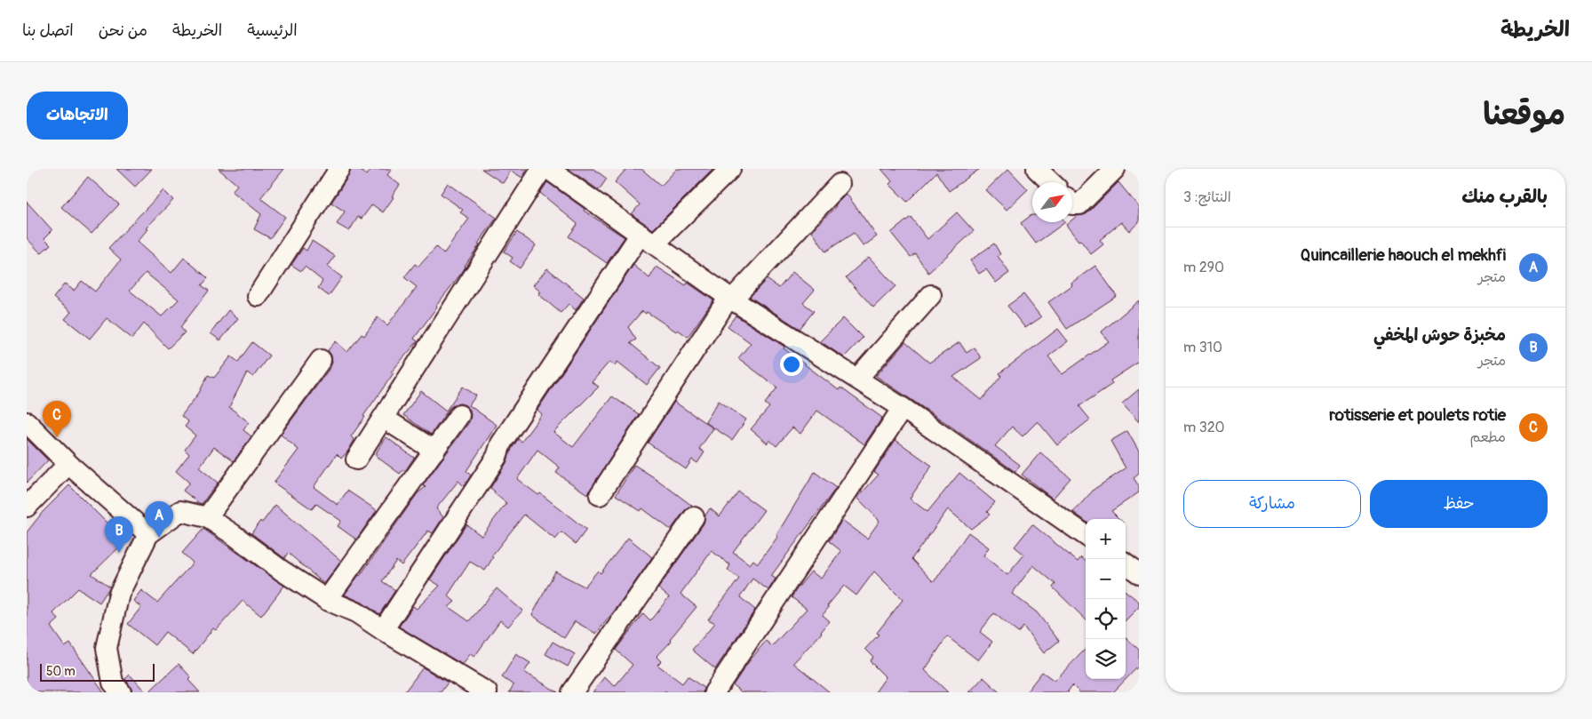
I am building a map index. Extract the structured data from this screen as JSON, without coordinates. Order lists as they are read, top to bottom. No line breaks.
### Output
{"scale_bar":"50 m","north":"top right","page":{"header":"الخريطة","nav":["الرئيسية","الخريطة","من نحن","اتصل بنا"],"title":"موقعنا","buttons":["الاتجاهات",["حفظ","مشاركة"]],"heading":["بالقرب منك","النتائج: 3"],"list":[{"mark":"A","name":"Quincaillerie haouch el mekhfi","note":"متجر","value":"290 m"},{"mark":"B","name":"مخبزة حوش المخفي","note":"متجر","value":"310 m"},{"mark":"C","name":"rotisserie et poulets rotie","note":"مطعم","value":"320 m"}],"pins":["C","A","B"],"map_buttons":["+","−"],"scale":"50 m"}}
